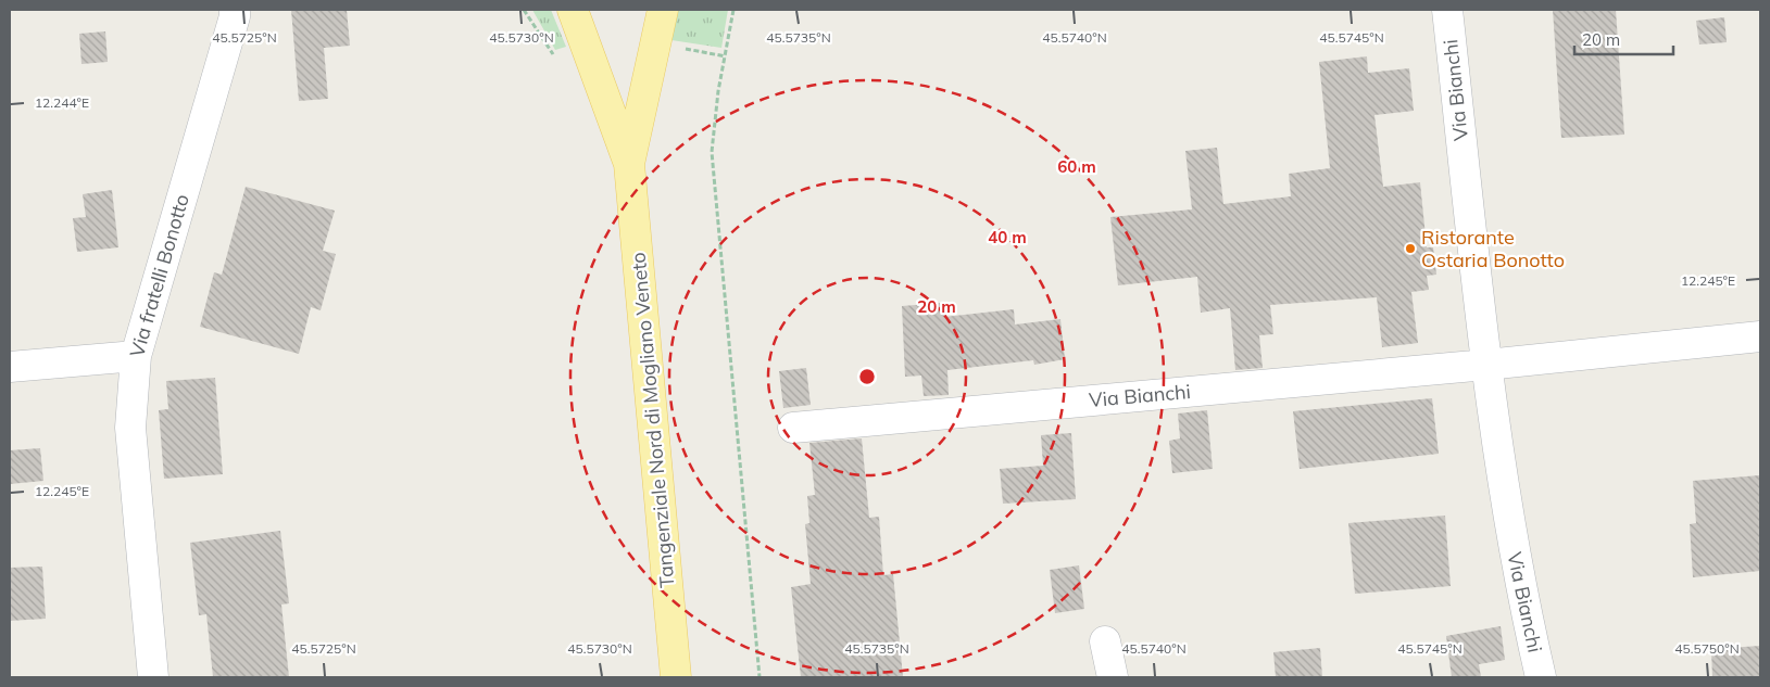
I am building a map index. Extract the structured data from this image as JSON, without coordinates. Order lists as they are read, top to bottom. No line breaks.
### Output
{"streets":{"main road":["Tangenziale Nord di Mogliano Veneto"],"street":["Via Bianchi","Via fratelli Bonotto"]},"places":["Ristorante Ostaria Bonotto"],"scale_bar":"20 m","coordinates":["45.5725°N","45.5730°N","45.5735°N","45.5740°N","45.5745°N","12.244°E","12.245°E","45.5750°N"],"rings":["60 m","40 m","20 m"]}
